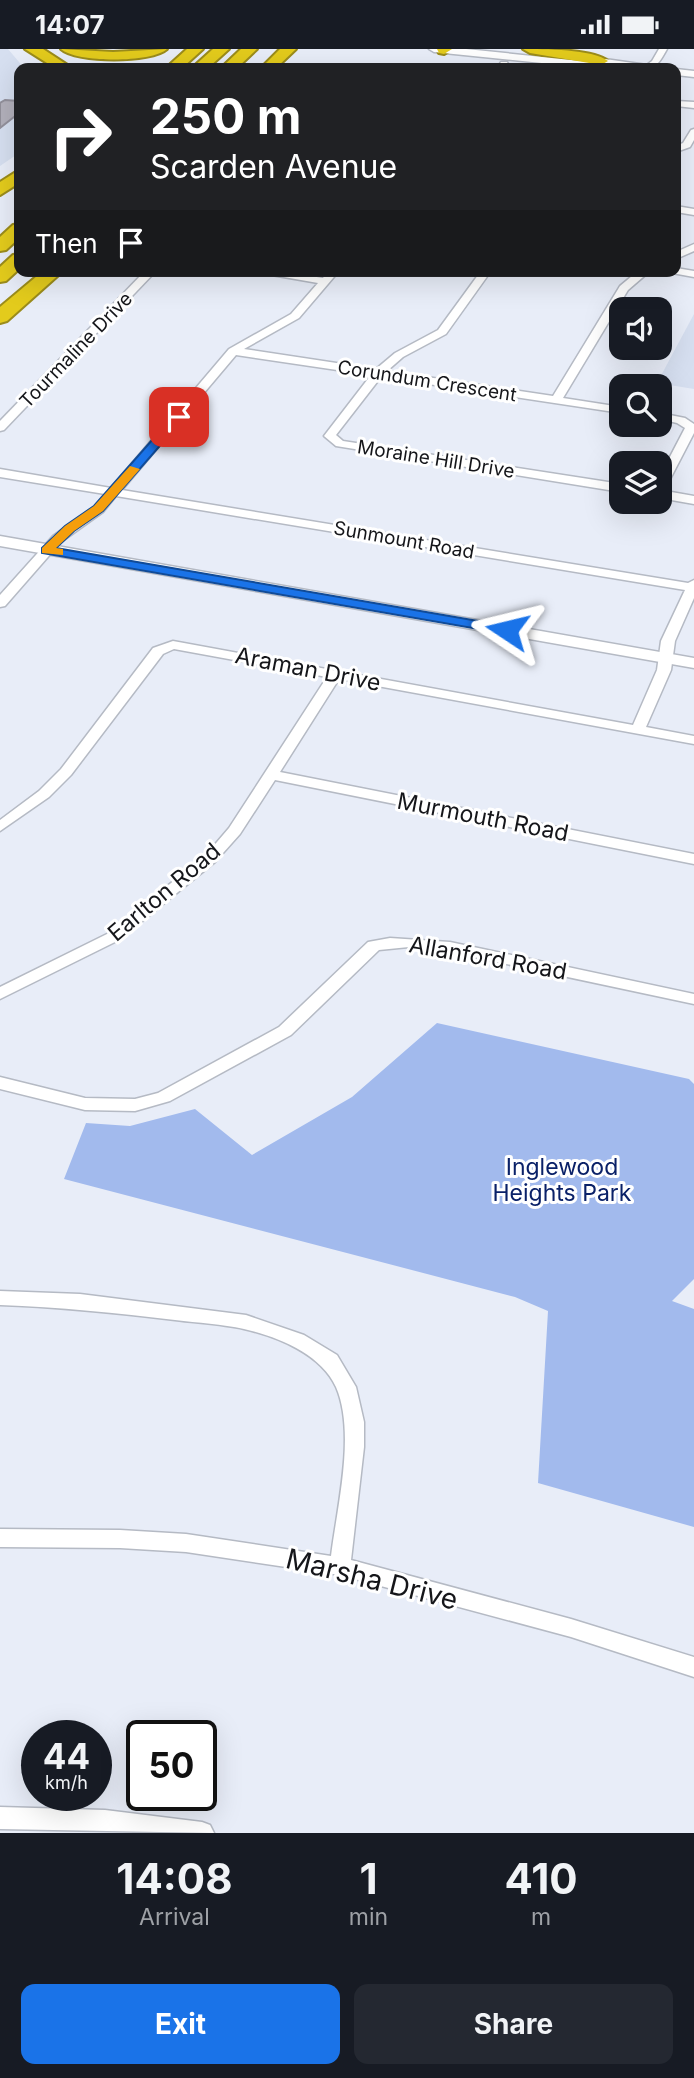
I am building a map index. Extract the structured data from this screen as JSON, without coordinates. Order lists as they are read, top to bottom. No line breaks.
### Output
{"streets":{"street":["Tourmaline Drive","Corundum Crescent","Moraine Hill Drive","Sunmount Road","Araman Drive","Murmouth Road","Earlton Road","Allanford Road","Marsha Drive"]},"crossings":[["Corundum Crescent","Moraine Hill Drive"],["Araman Drive","Earlton Road"],["Murmouth Road","Earlton Road"]],"parks":["Inglewood Heights Park"],"page":{"status":"14:07","turn":["250 m","Scarden Avenue"],"then":"Then","speed":"44 km/h","limit":"50","eta":["14:08","Arrival","1","min","410","m"],"buttons":["Exit","Share"]}}
